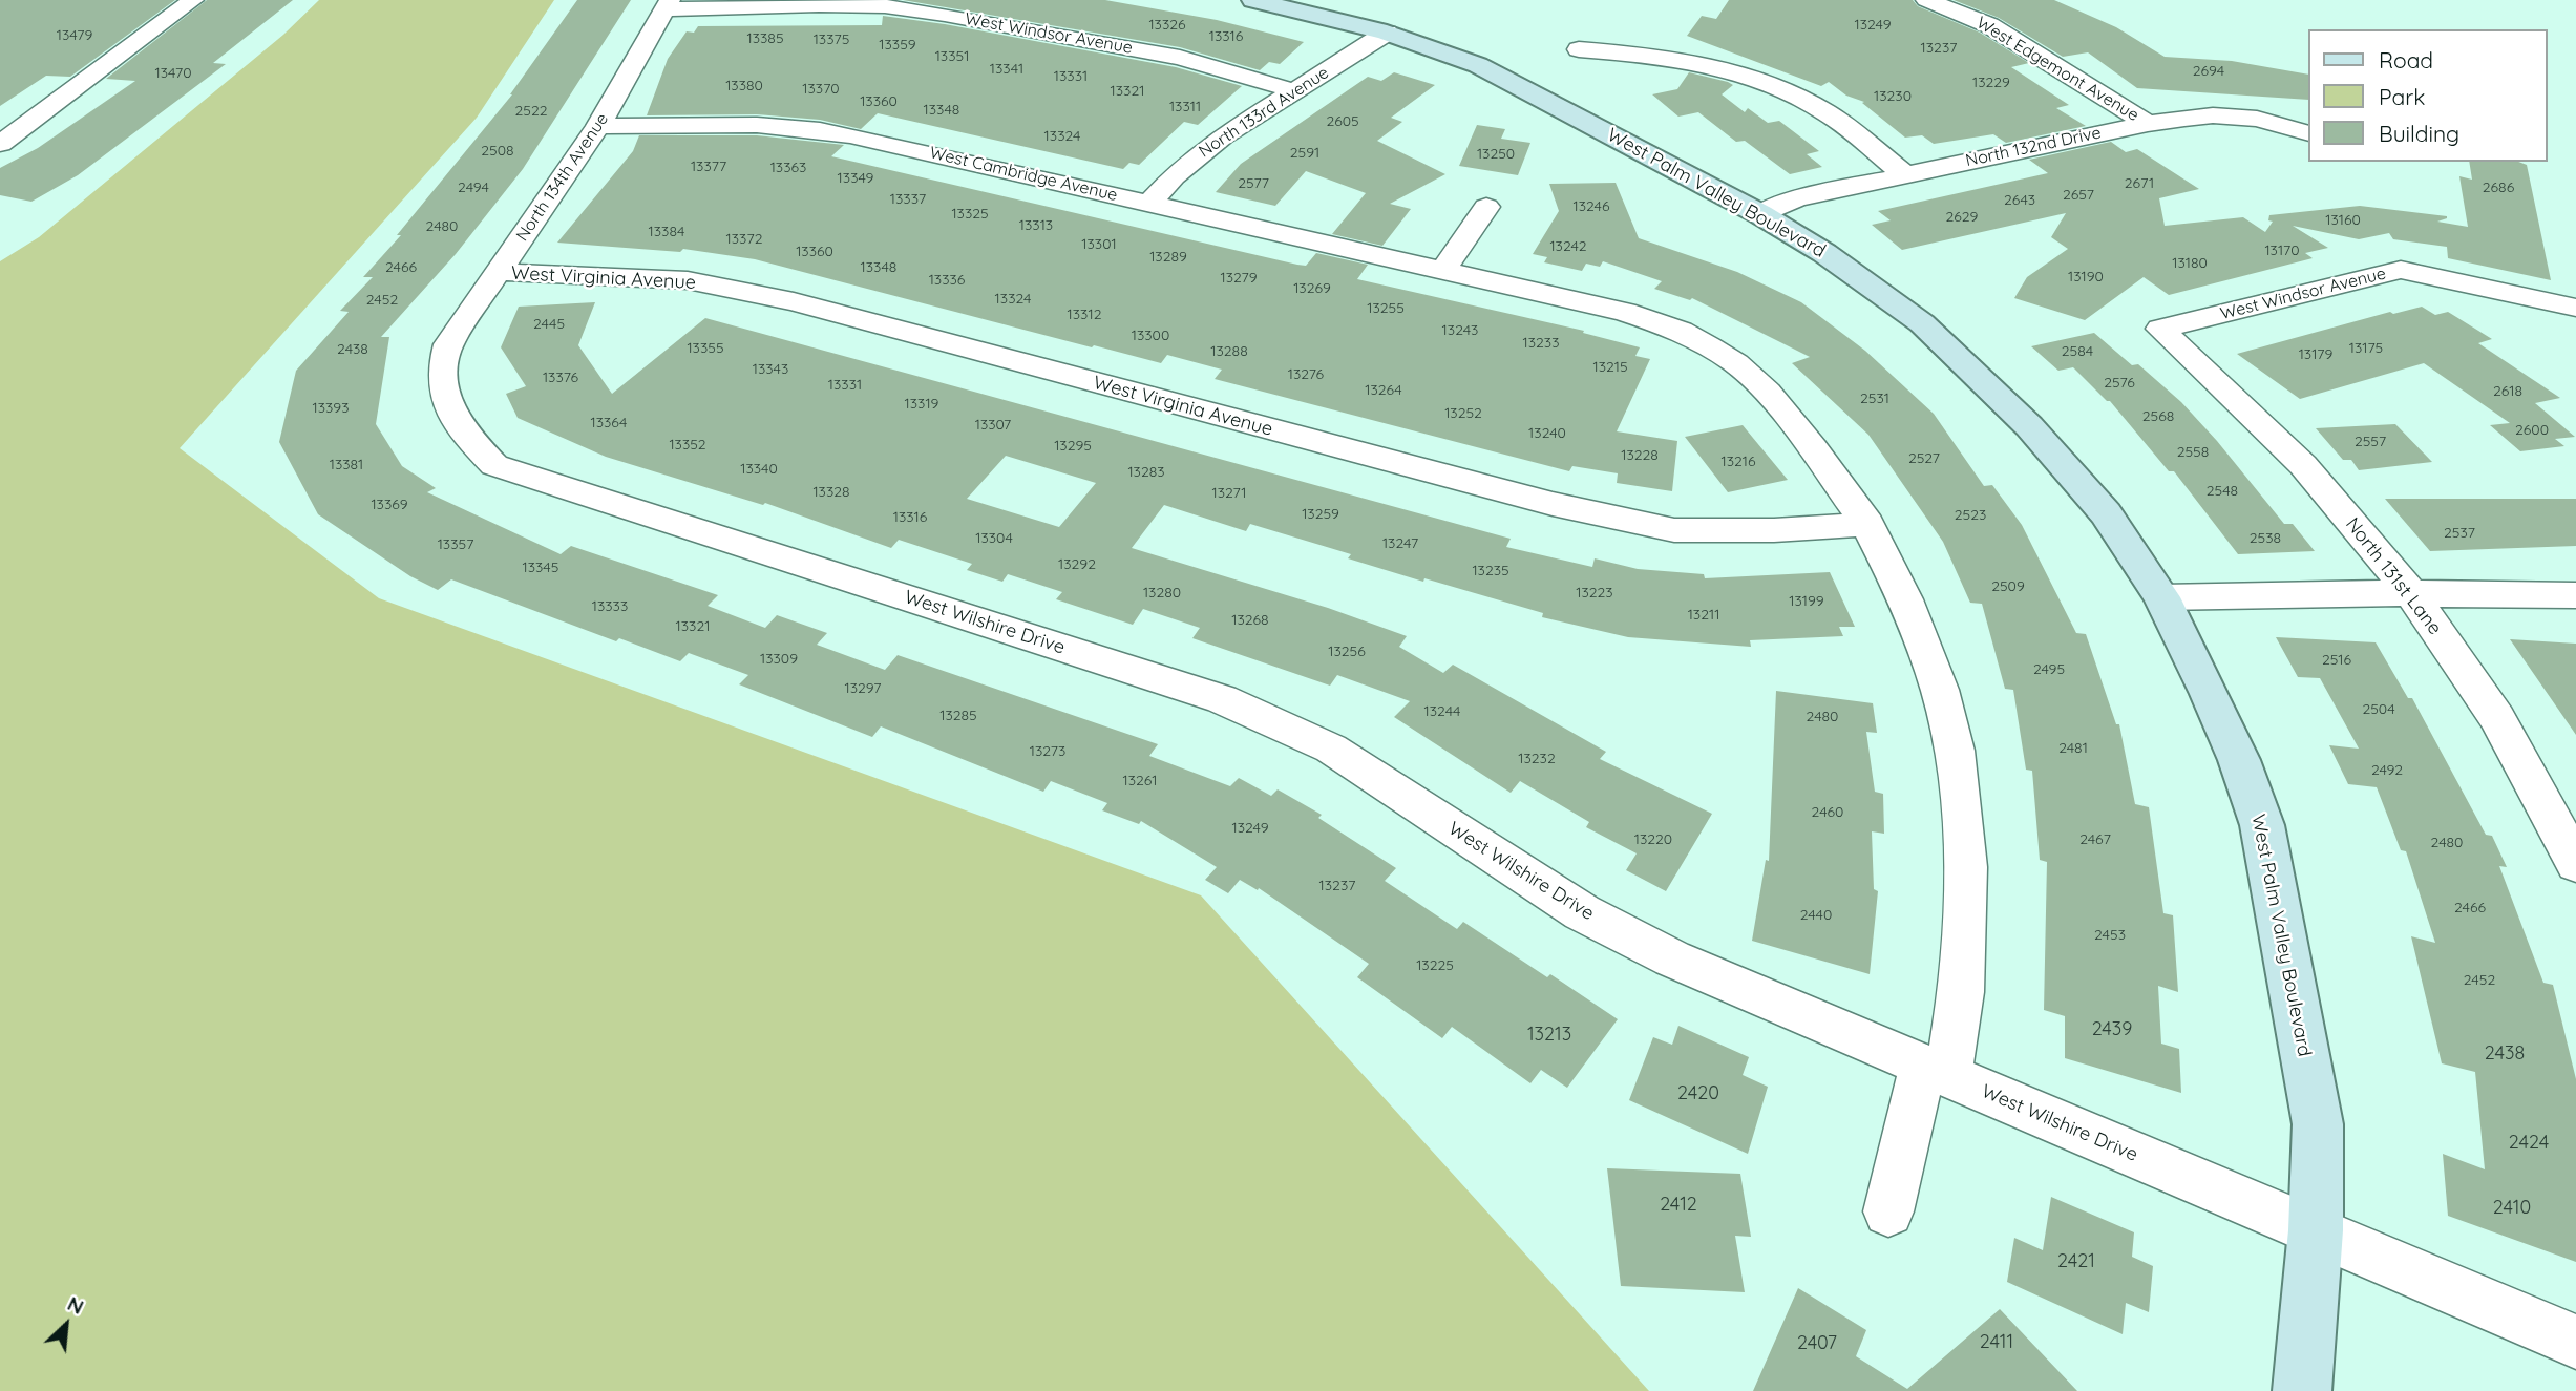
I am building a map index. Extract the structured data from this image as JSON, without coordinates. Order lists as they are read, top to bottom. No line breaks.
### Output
{"streets":{"street":["West Windsor Avenue","West Edgemont Avenue","North 133rd Avenue","North 132nd Drive","West Cambridge Avenue","North 134th Avenue","West Palm Valley Boulevard","West Virginia Avenue","North 131st Lane","West Wilshire Drive"]},"crossings":[["West Windsor Avenue","North 133rd Avenue"],["West Windsor Avenue","North 134th Avenue"],["West Windsor Avenue","North 131st Lane"],["West Edgemont Avenue","North 132nd Drive"],["North 133rd Avenue","West Cambridge Avenue"],["North 133rd Avenue","West Palm Valley Boulevard"],["North 132nd Drive","West Palm Valley Boulevard"],["West Cambridge Avenue","North 134th Avenue"],["West Cambridge Avenue","West Virginia Avenue"],["West Cambridge Avenue","West Wilshire Drive"],["North 134th Avenue","West Virginia Avenue"],["North 134th Avenue","West Wilshire Drive"],["West Palm Valley Boulevard","West Wilshire Drive"]],"house_numbers":["13326","13249","13479","13316","13385","13375","13359","13237","13351","13341","2694","13470","13331","13229","13380","13370","13321","13230","13360","13311","13348","2522","2605","13324","2508","2591","13250","13377","13363","13349","2577","2671","2494","2686","2657","13337","2643","13246","13325","2629","13160","13313","2480","13384","13372","13301","13242","13170","13360","13289","13180","2466","13348","13190","13279","13336","13269","13324","2452","13255","13312","2445","13243","13300","13233","13355","13175","2438","13288","2584","13179","13215","13343","13276","13376","2576","13331","13264","2618","2531","13319","13393","13252","2568","13364","13307","2600","13240","2557","13352","13295","2558","13228","2527","13216","13381","13340","13283","2548","13328","13271","13369","13259","2523","13316","2537","13304","2538","13247","13357","13292","13345","13235","2509","13280","13223","13199","13333","13211","13268","13321","13256","13309","2516","2495","13297","2504","13244","13285","2480","2481","13273","13232","2492","13261","2460","13249","13220","2467","2480","13237","2466","2440","2453","13225","2452","2439","13213","2438","2420","2424","2412","2410","2421","2411","2407"],"legend":["Road","Park","Building"],"north":"top right"}
